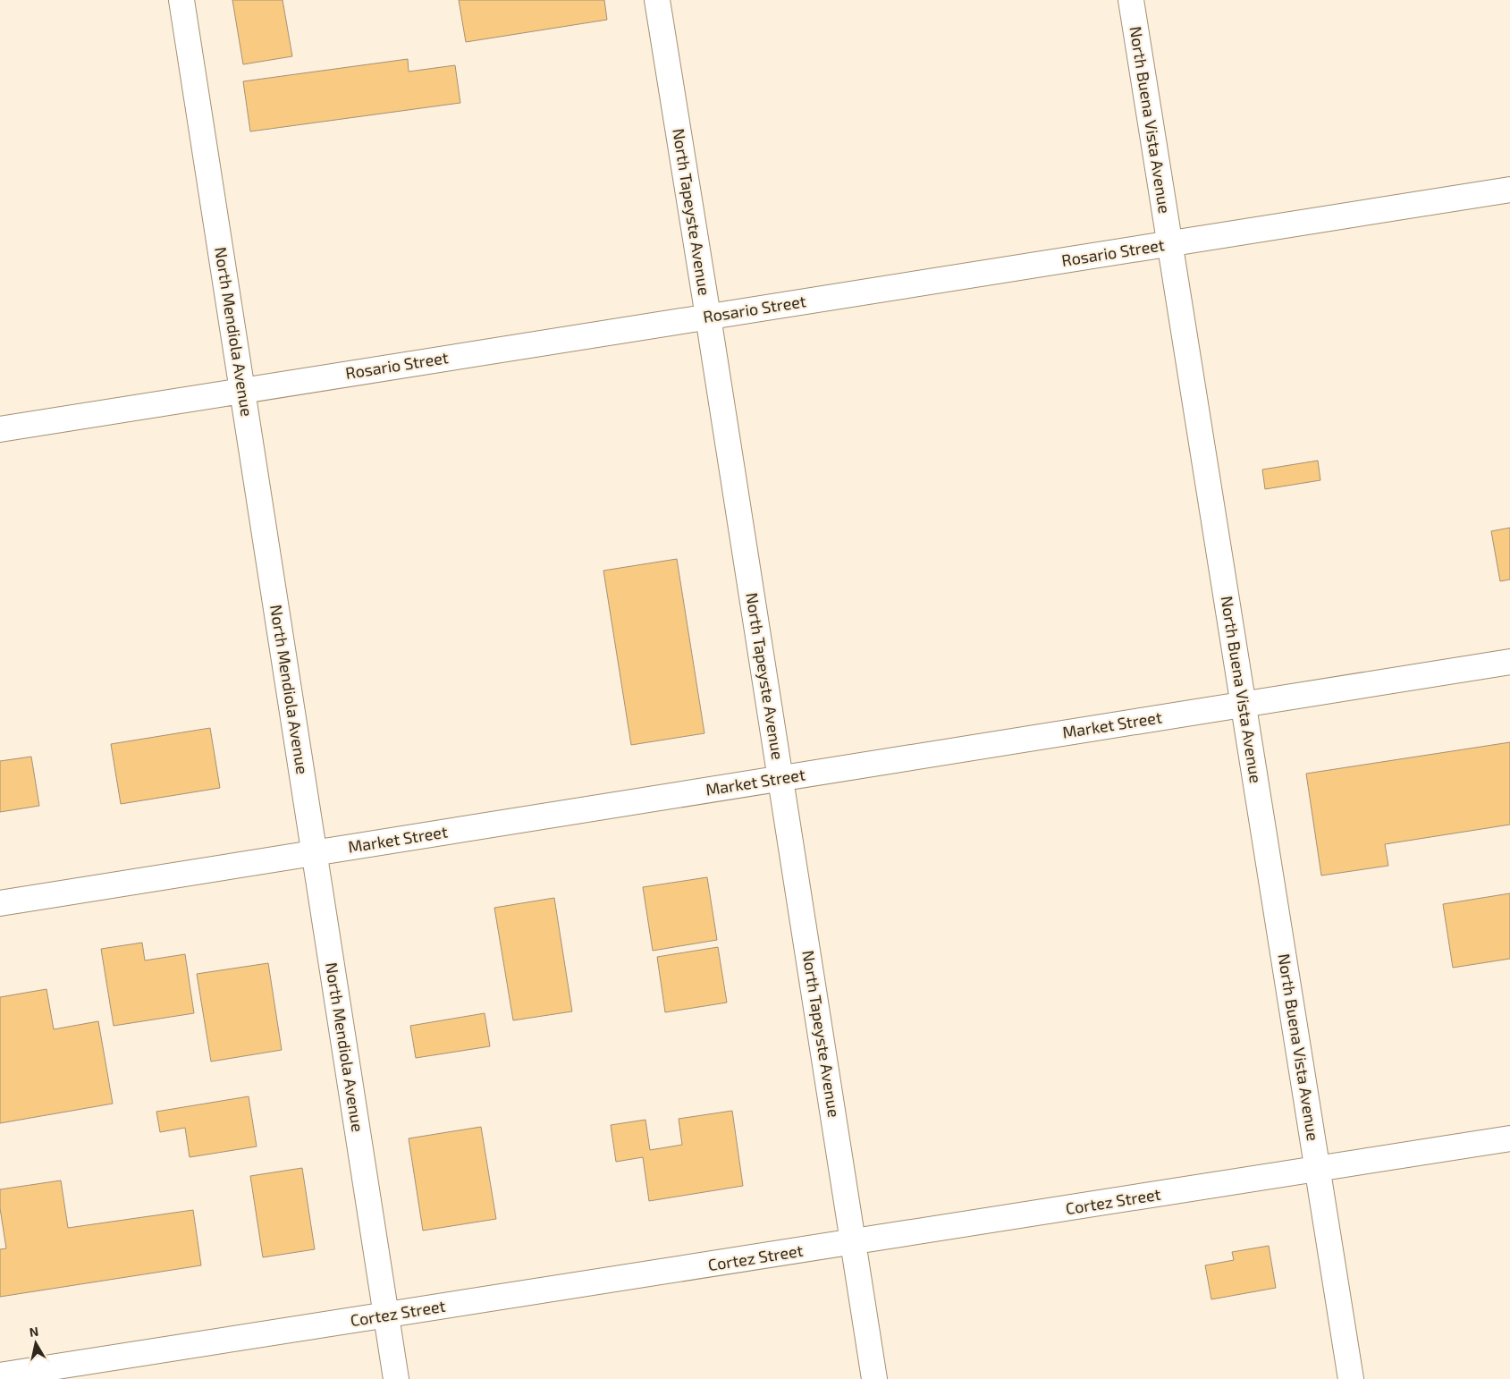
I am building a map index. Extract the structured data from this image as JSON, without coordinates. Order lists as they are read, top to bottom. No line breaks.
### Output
{"streets":{"street":["North Buena Vista Avenue","North Tapeyste Avenue","Rosario Street","North Mendiola Avenue","Market Street","Cortez Street"]},"crossings":[["North Buena Vista Avenue","Rosario Street"],["North Buena Vista Avenue","Market Street"],["North Buena Vista Avenue","Cortez Street"],["North Tapeyste Avenue","Rosario Street"],["North Tapeyste Avenue","Market Street"],["North Tapeyste Avenue","Cortez Street"],["Rosario Street","North Mendiola Avenue"],["North Mendiola Avenue","Market Street"],["North Mendiola Avenue","Cortez Street"]],"north":"top"}
